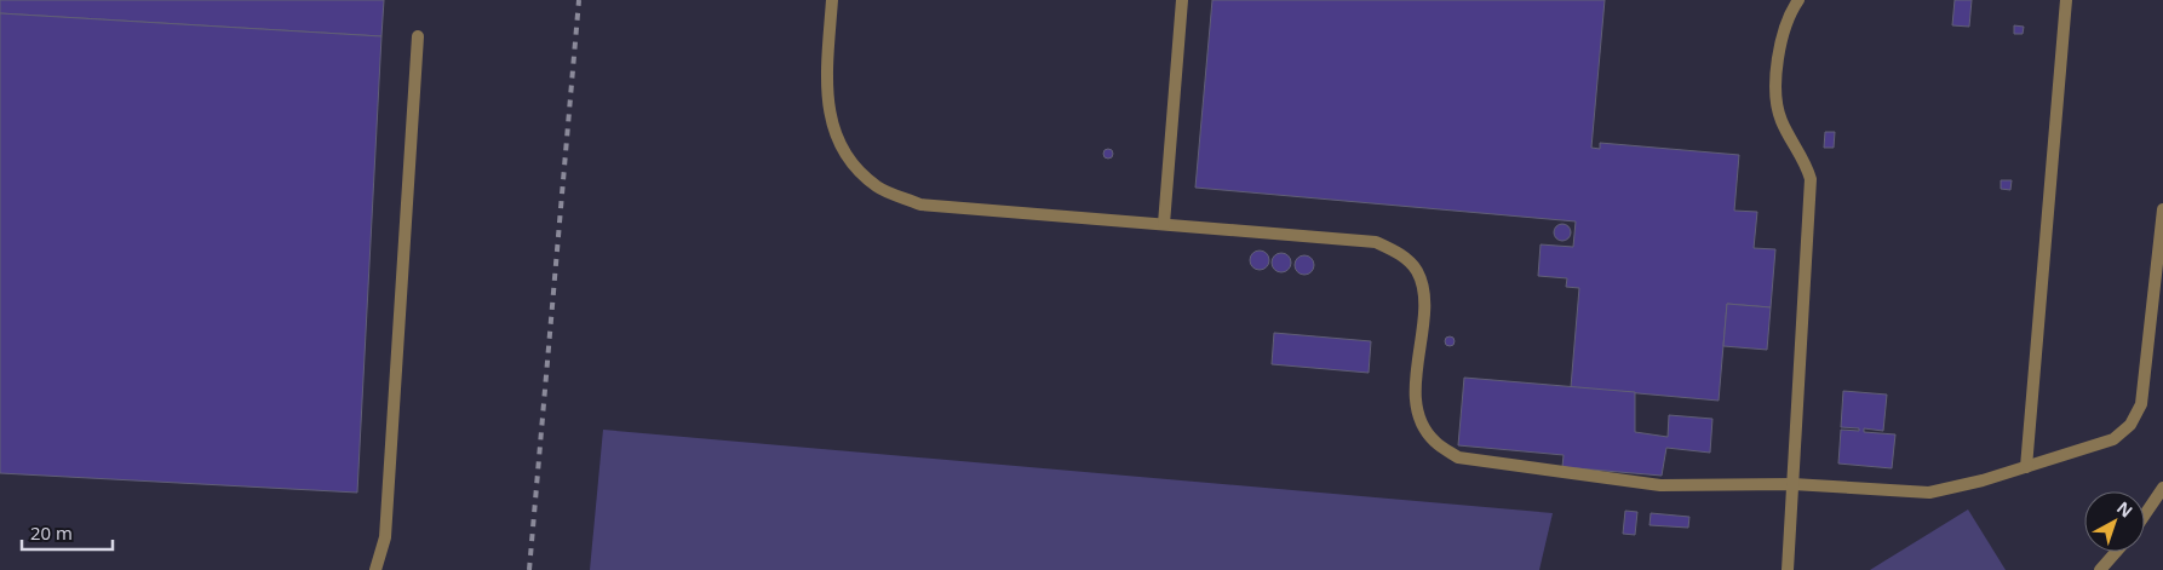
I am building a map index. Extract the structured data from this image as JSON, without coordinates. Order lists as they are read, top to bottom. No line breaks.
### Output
{"scale_bar":"20 m","north":"top right"}
